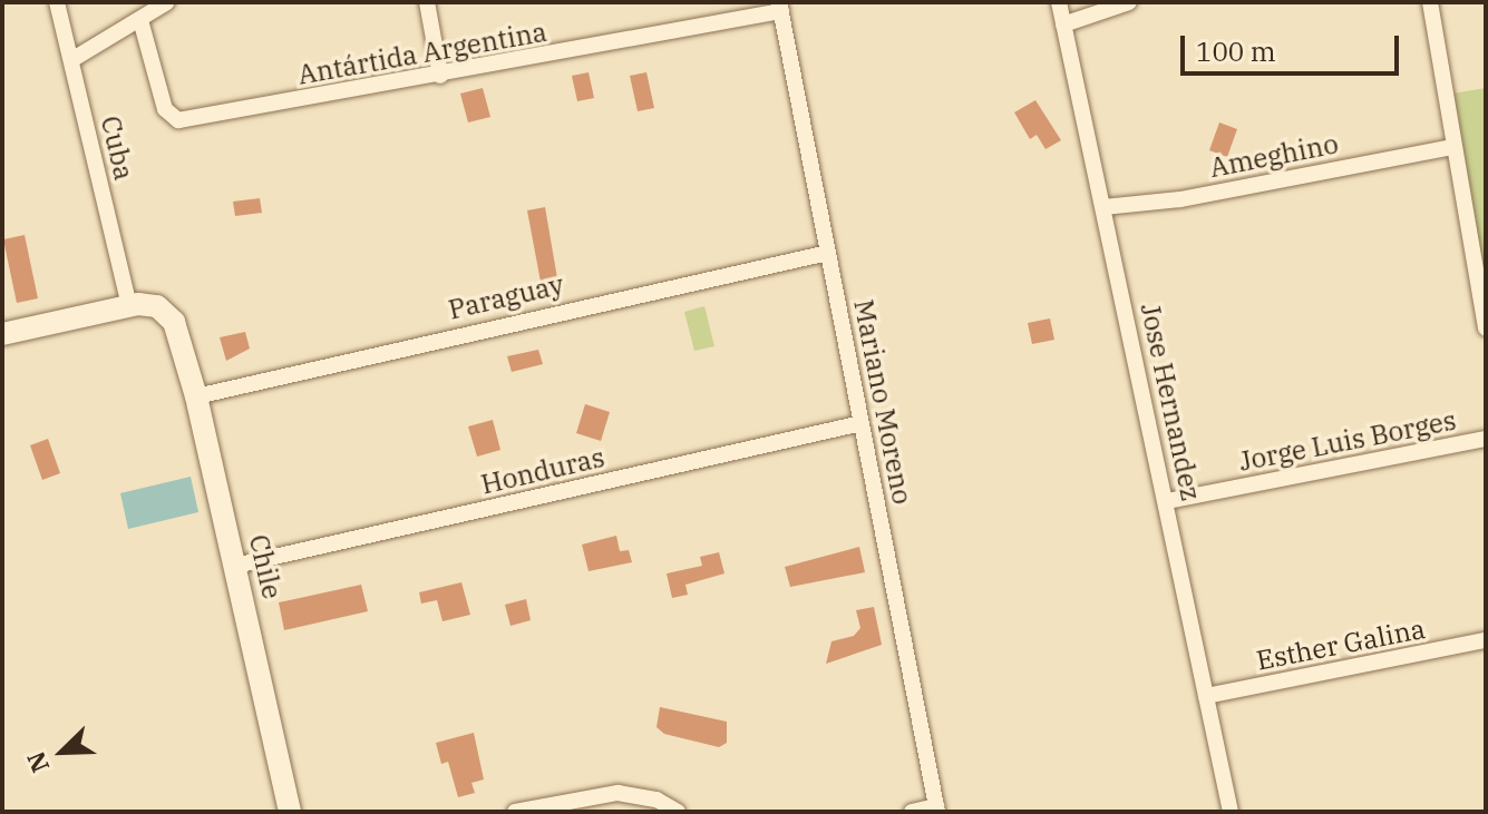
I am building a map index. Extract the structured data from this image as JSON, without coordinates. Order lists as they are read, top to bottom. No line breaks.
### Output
{"streets":{"street":["Antártida Argentina","Cuba","Ameghino","Paraguay","Mariano Moreno","Jose Hernandez","Jorge Luis Borges","Honduras","Chile","Esther Galina"]},"crossings":[["Antártida Argentina","Mariano Moreno"],["Cuba","Chile"],["Ameghino","Jose Hernandez"],["Paraguay","Mariano Moreno"],["Paraguay","Chile"],["Mariano Moreno","Honduras"],["Jose Hernandez","Jorge Luis Borges"],["Jose Hernandez","Esther Galina"],["Honduras","Chile"]],"scale_bar":"100 m","north":"bottom left"}
